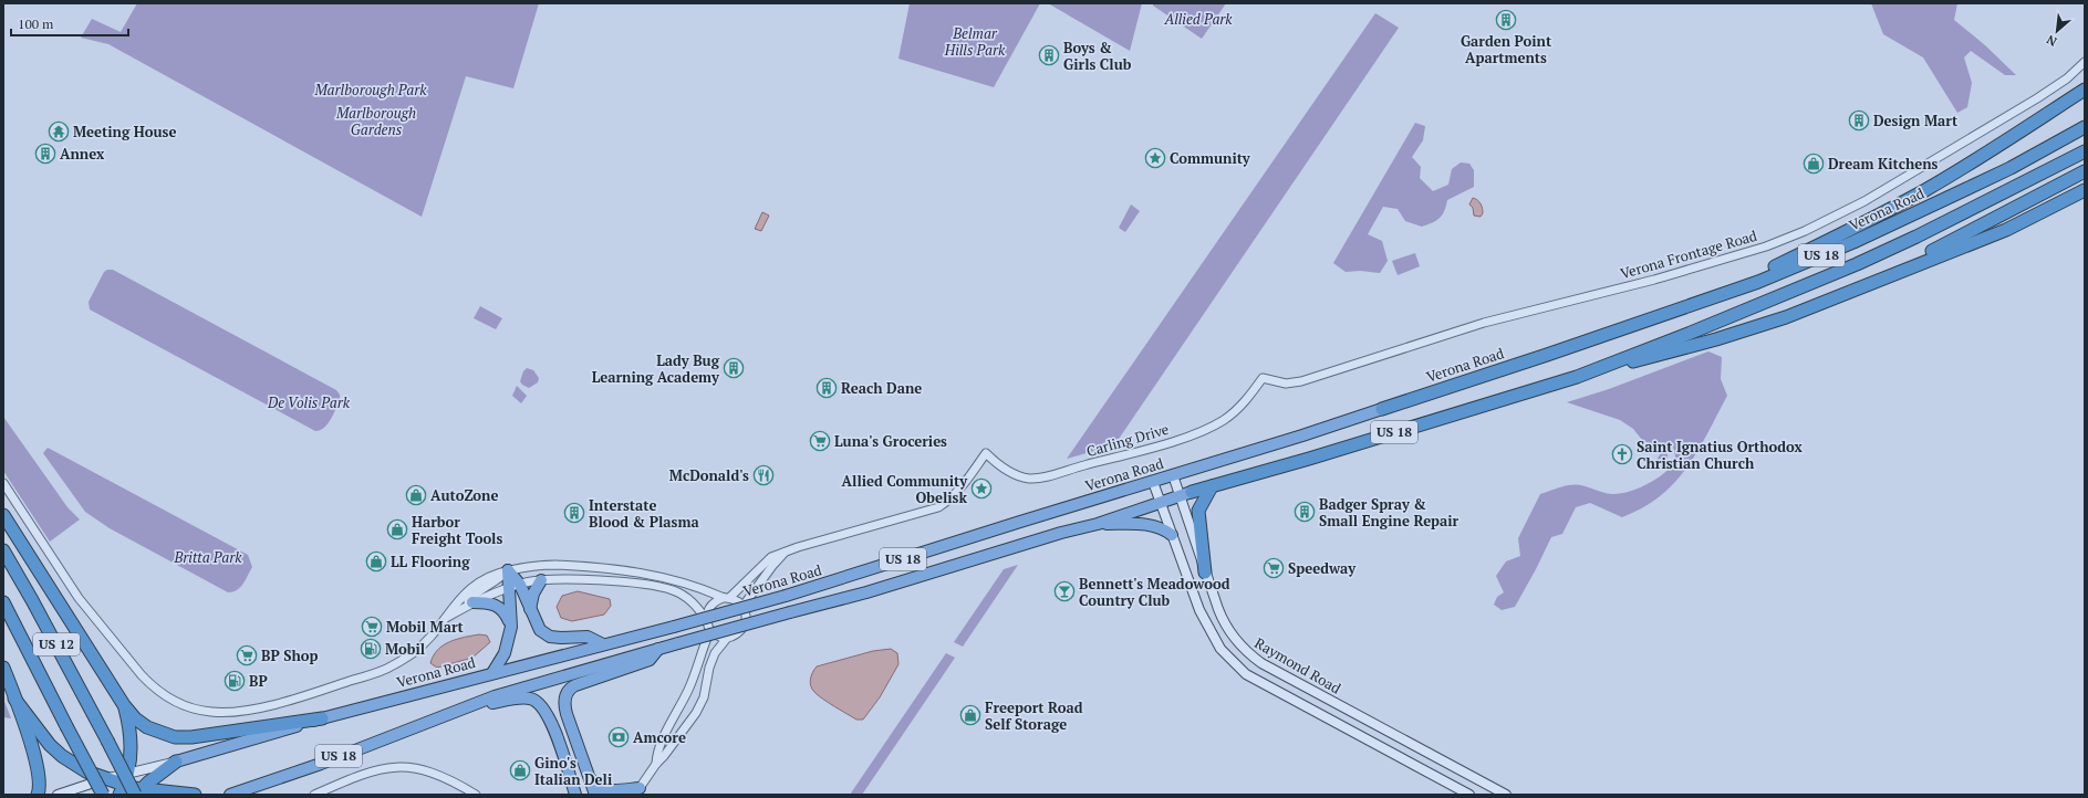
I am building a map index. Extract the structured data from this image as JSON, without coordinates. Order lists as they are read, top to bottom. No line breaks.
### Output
{"streets":{"highway":["Verona Road","US 18","US 12"],"main road":["Raymond Road"],"street":["Verona Frontage Road","Carling Drive"]},"crossings":[["Verona Road","US 18"],["Verona Road","Raymond Road"],["Verona Frontage Road","Carling Drive"],["US 18","Raymond Road"]],"parks":["Allied Park","Belmar Hills Park","Marlborough Park","Marlborough Gardens","De Volis Park","Britta Park"],"places":{"building":["Garden Point Apartments","Boys & Girls Club","Design Mart","Annex","Lady Bug Learning Academy","Reach Dane","Badger Spray & Small Engine Repair","Interstate Blood & Plasma"],"temple":["Meeting House"],"place":["Community","Allied Community Obelisk"],"shop":["Dream Kitchens","AutoZone","Harbor Freight Tools","LL Flooring","Freeport Road Self Storage","Gino's Italian Deli"],"supermarket":["Luna's Groceries","Speedway","Mobil Mart","BP Shop"],"church":["Saint Ignatius Orthodox Christian Church"],"restaurant":["McDonald's"],"bar":["Bennett's Meadowood Country Club"],"fuel station":["Mobil","BP"],"bank":["Amcore"]},"scale_bar":"100 m","north":"bottom left"}
